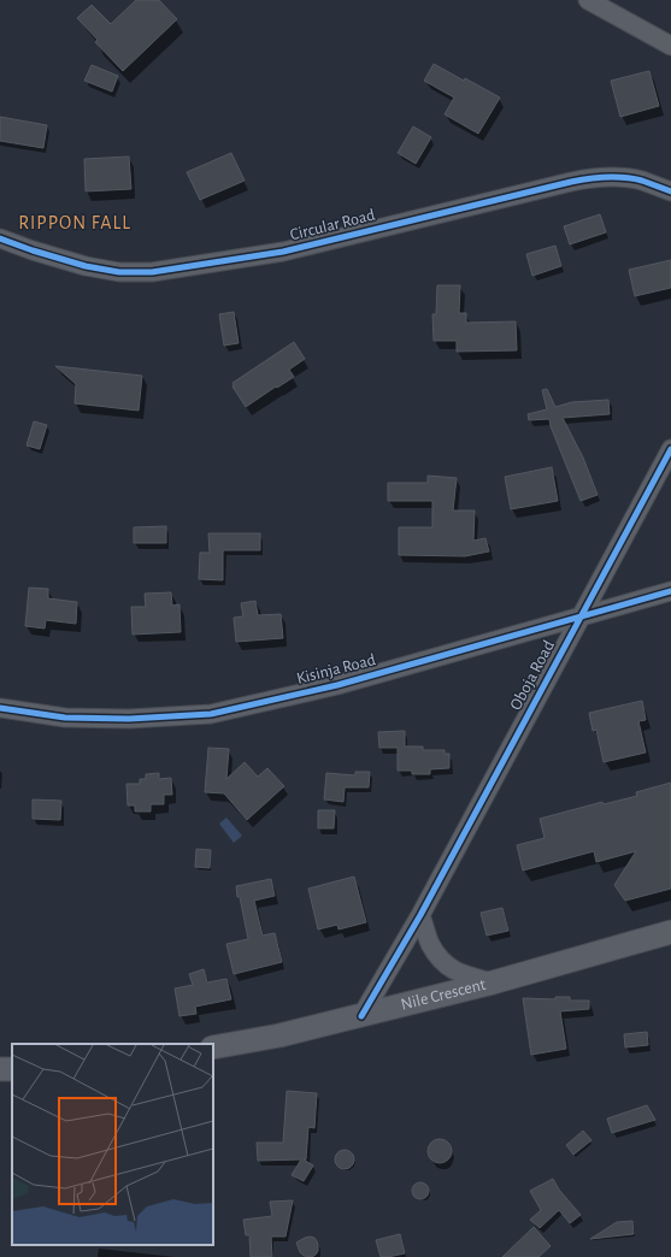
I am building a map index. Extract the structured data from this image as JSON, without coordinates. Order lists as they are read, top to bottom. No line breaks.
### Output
{"streets":{"street":["Circular Road","Kisinja Road","Oboja Road","Nile Crescent"]},"crossings":[["Kisinja Road","Oboja Road"],["Oboja Road","Nile Crescent"]],"districts":["RIPPON FALL"]}
